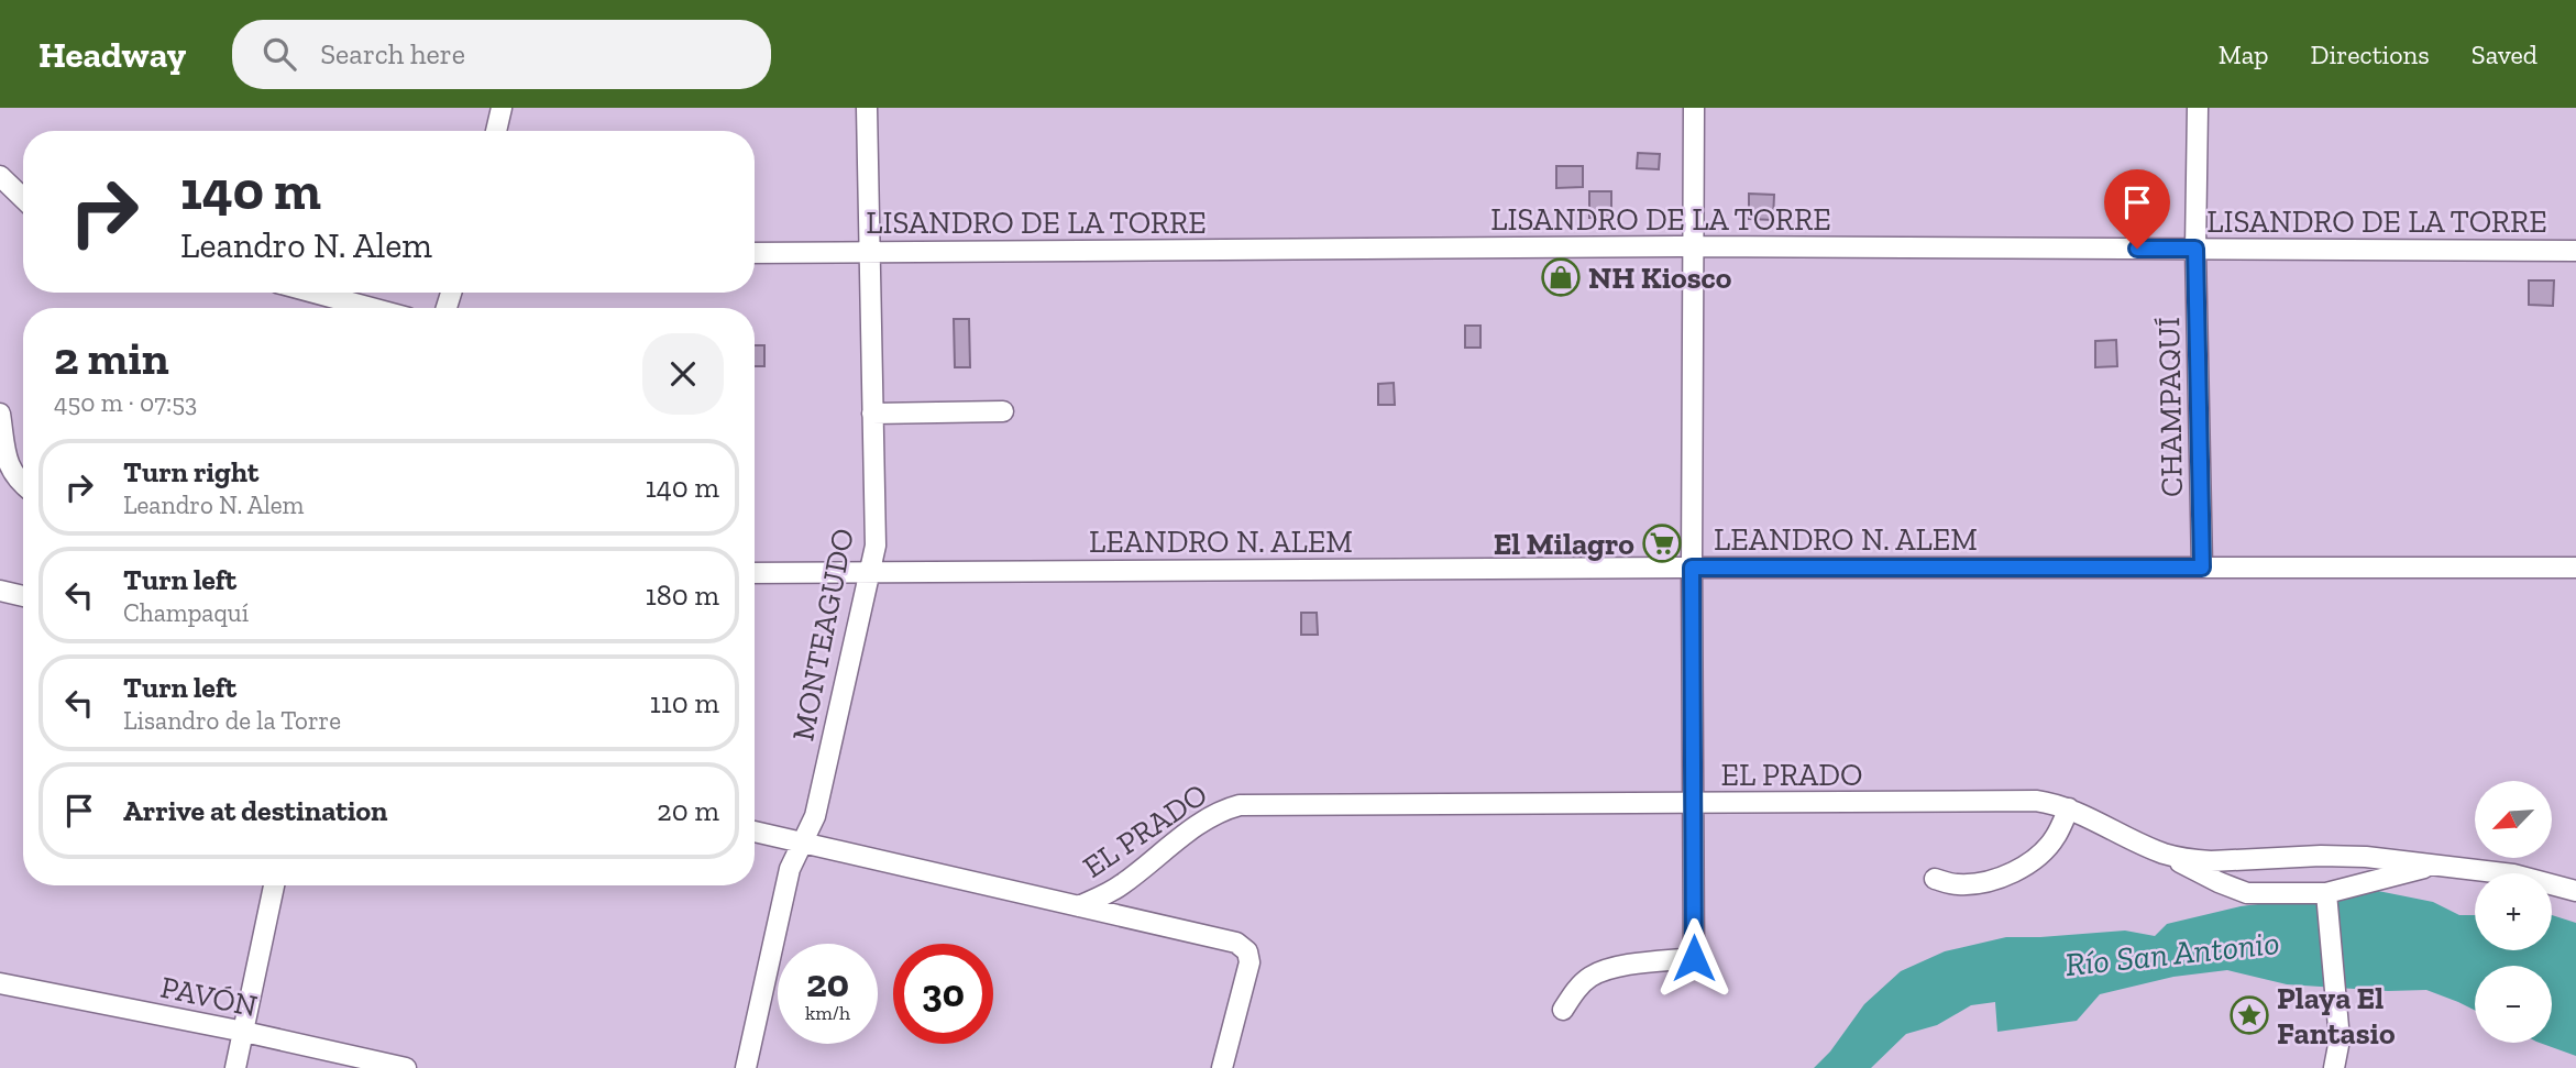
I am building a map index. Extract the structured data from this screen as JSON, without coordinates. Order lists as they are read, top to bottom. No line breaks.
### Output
{"streets":{"street":["LISANDRO DE LA TORRE","CHAMPAQUÍ","LEANDRO N. ALEM","MONTEAGUDO","EL PRADO","PAVÓN"]},"crossings":[["LISANDRO DE LA TORRE","CHAMPAQUÍ"],["LISANDRO DE LA TORRE","MONTEAGUDO"],["CHAMPAQUÍ","LEANDRO N. ALEM"],["LEANDRO N. ALEM","MONTEAGUDO"],["MONTEAGUDO","EL PRADO"]],"water":["Río San Antonio"],"places":{"shop":["NH Kiosco"],"supermarket":["El Milagro"],"place":["Playa El Fantasio"]},"north":"bottom left","page":{"header":"Headway","search":"Search here","nav":["Map","Directions","Saved"],"turn":["140 m","Leandro N. Alem"],"heading":["2 min","450 m · 07:53"],"list":[{"name":"Turn right","note":"Leandro N. Alem","value":"140 m"},{"name":"Turn left","note":"Champaquí","value":"180 m"},{"name":"Turn left","note":"Lisandro de la Torre","value":"110 m"},{"name":"Arrive at destination","value":"20 m"}],"map_buttons":["+","−"],"speed":"20 km/h","limit":"30"}}
